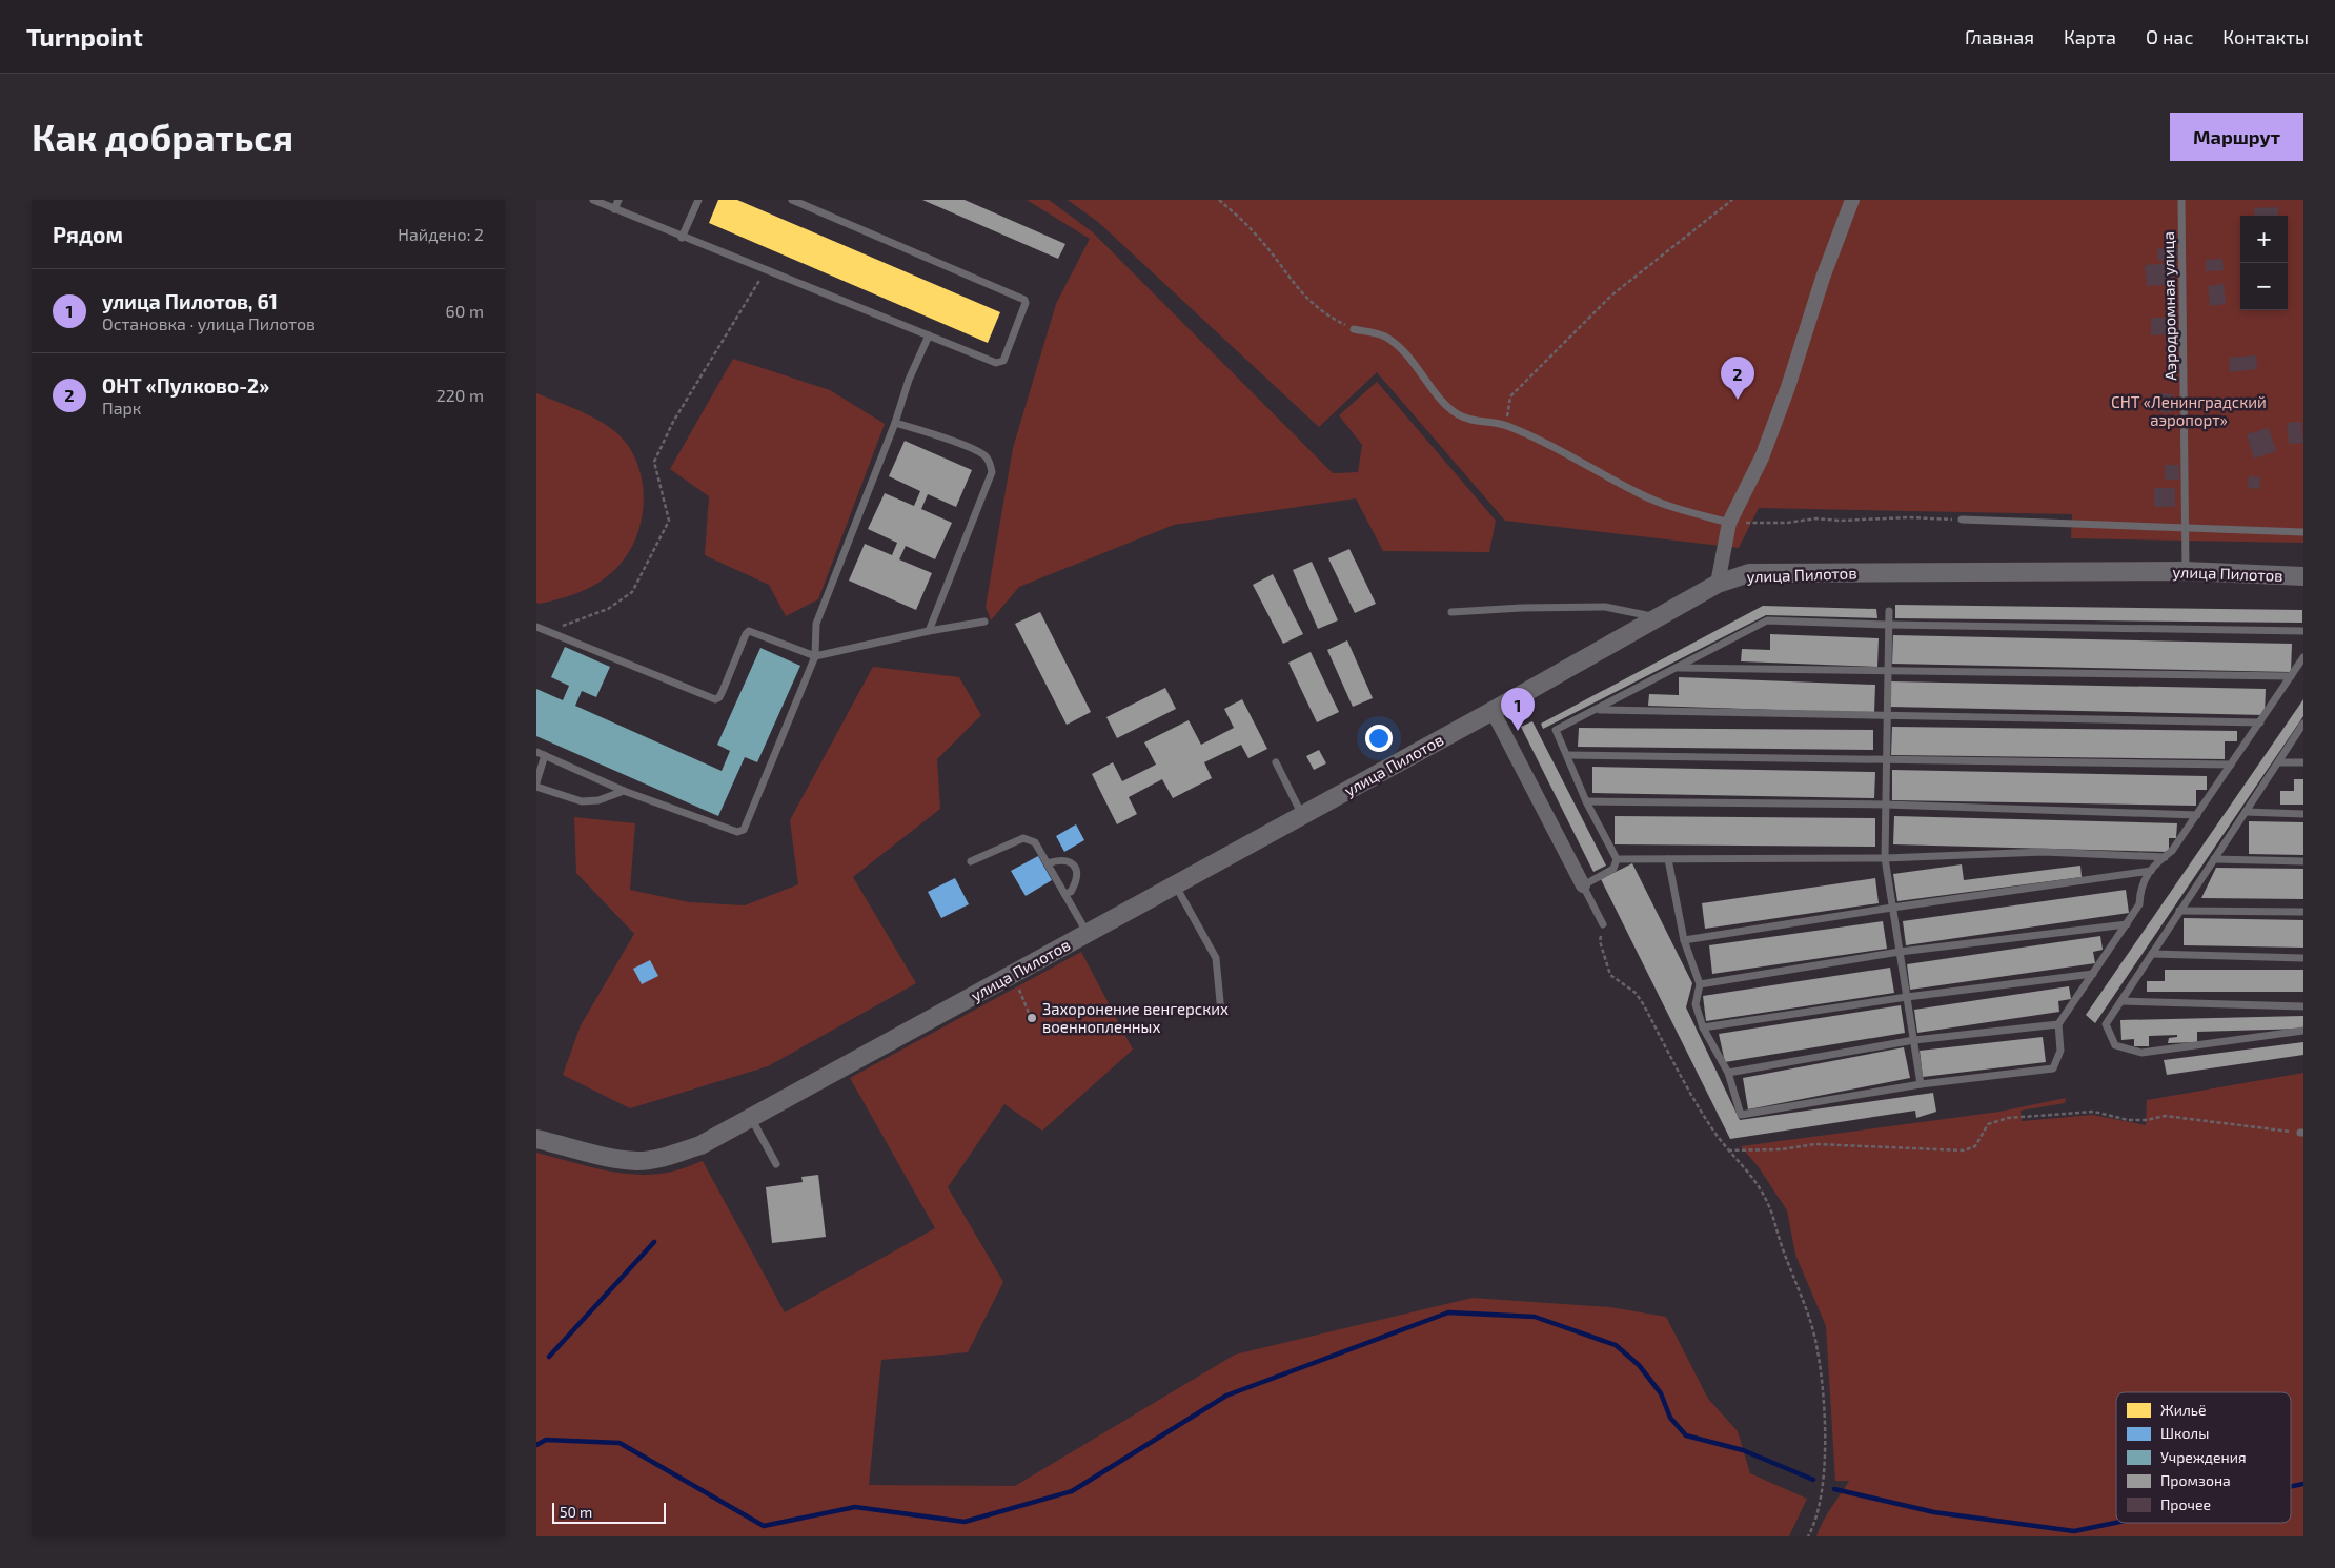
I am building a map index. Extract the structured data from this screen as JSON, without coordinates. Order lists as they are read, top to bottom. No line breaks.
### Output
{"streets":{"street":["улица Пилотов"],"lane":["Аэродромная улица"]},"crossings":[["Аэродромная улица","улица Пилотов"]],"parks":["СНТ «Ленинградский аэропорт»"],"places":["Захоронение венгерских военнопленных"],"legend":["Жильё","Школы","Учреждения","Промзона","Прочее"],"scale_bar":"50 m","page":{"header":"Turnpoint","nav":["Главная","Карта","О нас","Контакты"],"buttons":"Маршрут","title":"Как добраться","heading":["Рядом","Найдено: 2"],"map_buttons":["+","−"],"list":[{"mark":"1","name":"улица Пилотов, 61","note":"Остановка · улица Пилотов","value":"60 m"},{"mark":"2","name":"ОНТ «Пулково-2»","note":"Парк","value":"220 m"}],"pins":["2","1"],"scale":"50 m"}}
